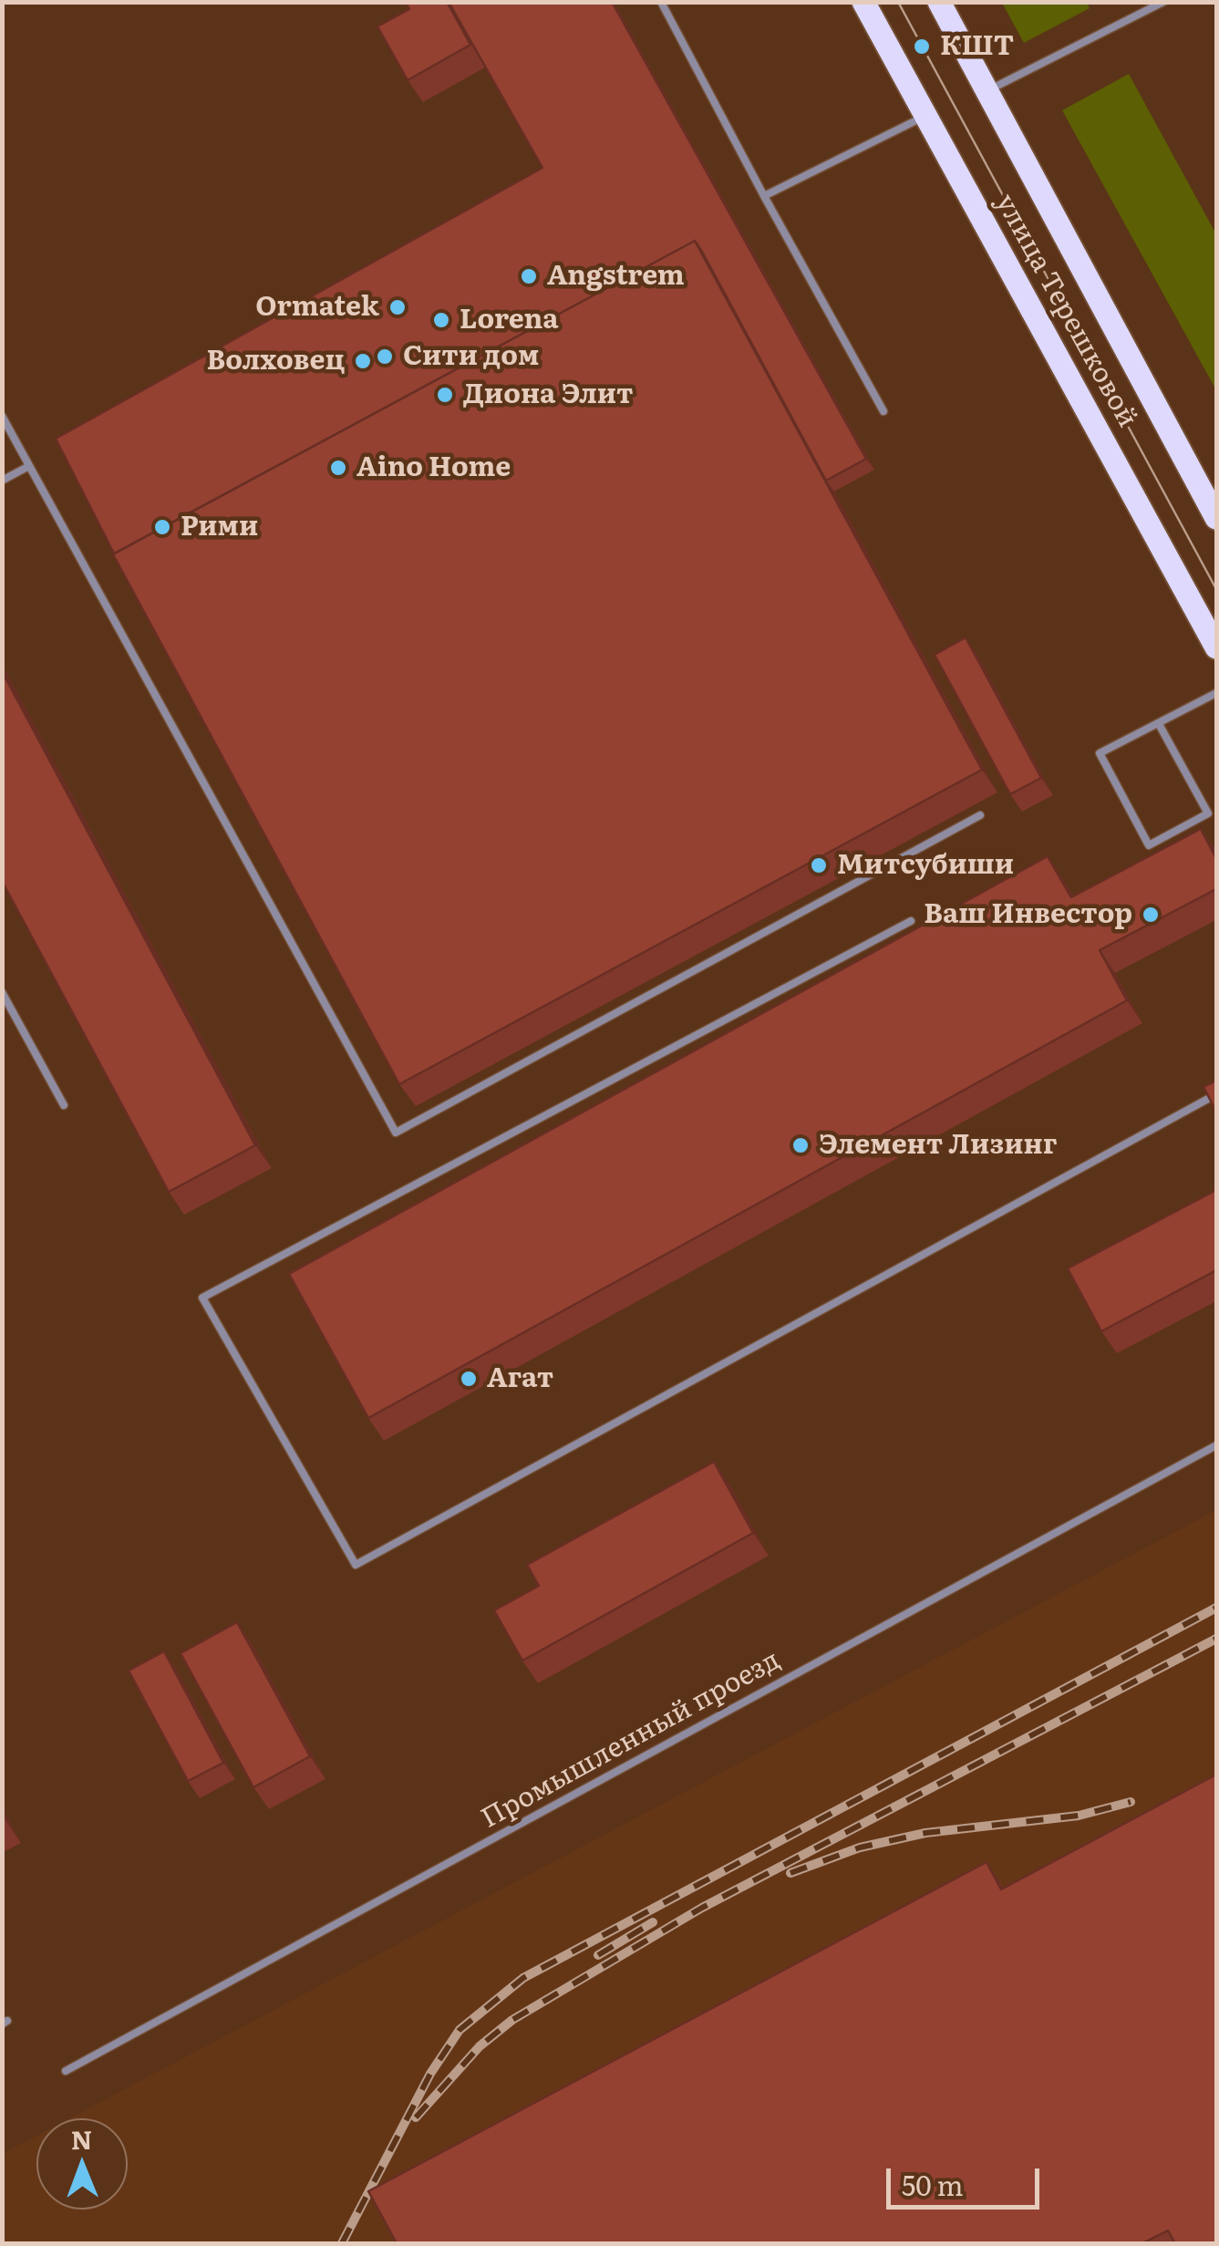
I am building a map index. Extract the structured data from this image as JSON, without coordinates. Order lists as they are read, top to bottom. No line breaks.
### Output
{"streets":{"main road":["улица Терешковой"],"lane":["Промышленный проезд"]},"places":["КШТ","Angstrem","Ormatek","Lorena","Сити дом","Волховец","Диона Элит","Aino Home","Рими","Митсубиши","Ваш Инвестор","Элемент Лизинг","Агат"],"scale_bar":"50 m","north":"top"}
